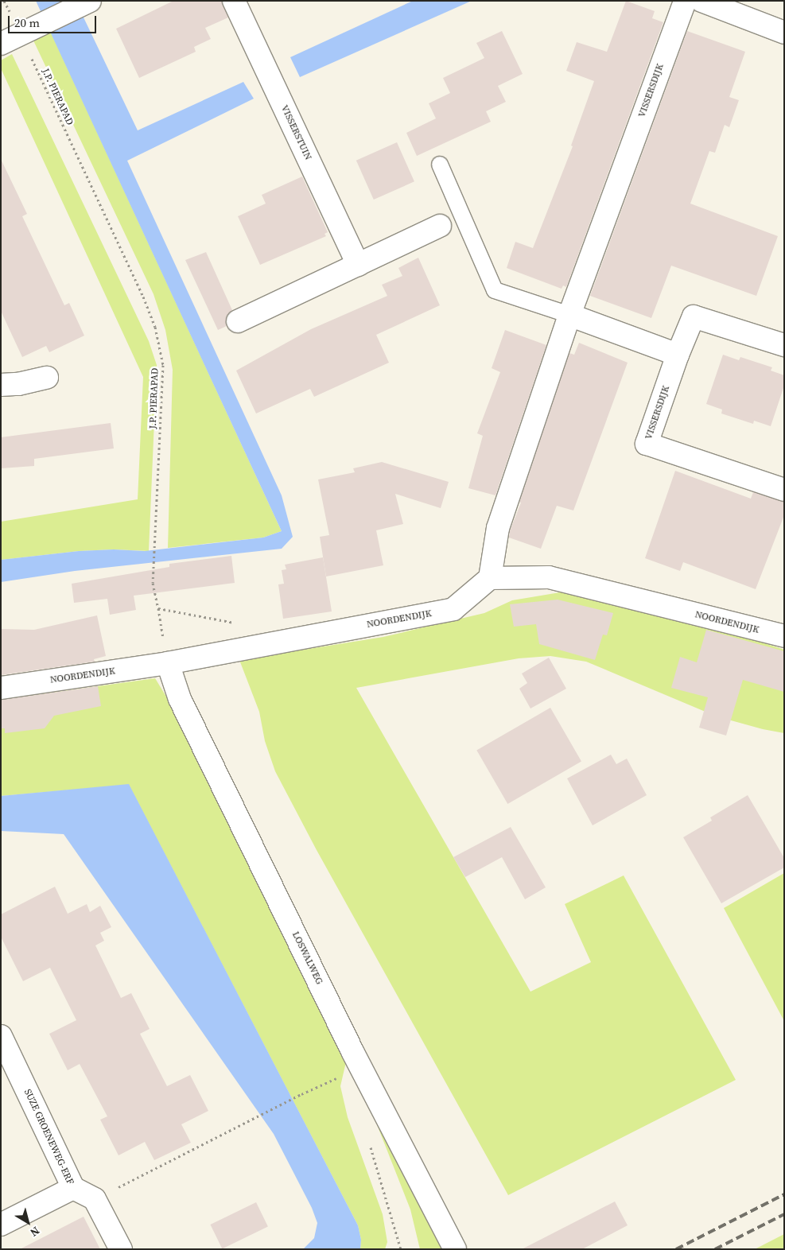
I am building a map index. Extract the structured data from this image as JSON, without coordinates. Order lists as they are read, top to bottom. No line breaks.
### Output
{"streets":{"street":["VISSERSDIJK","VISSERSTUIN","NOORDENDIJK","LOSWALWEG","SUZE GROENEWEG-ERF"],"path":["J.P. PIERAPAD"]},"crossings":[["VISSERSDIJK","NOORDENDIJK"],["NOORDENDIJK","LOSWALWEG"]],"scale_bar":"20 m","north":"bottom right"}
